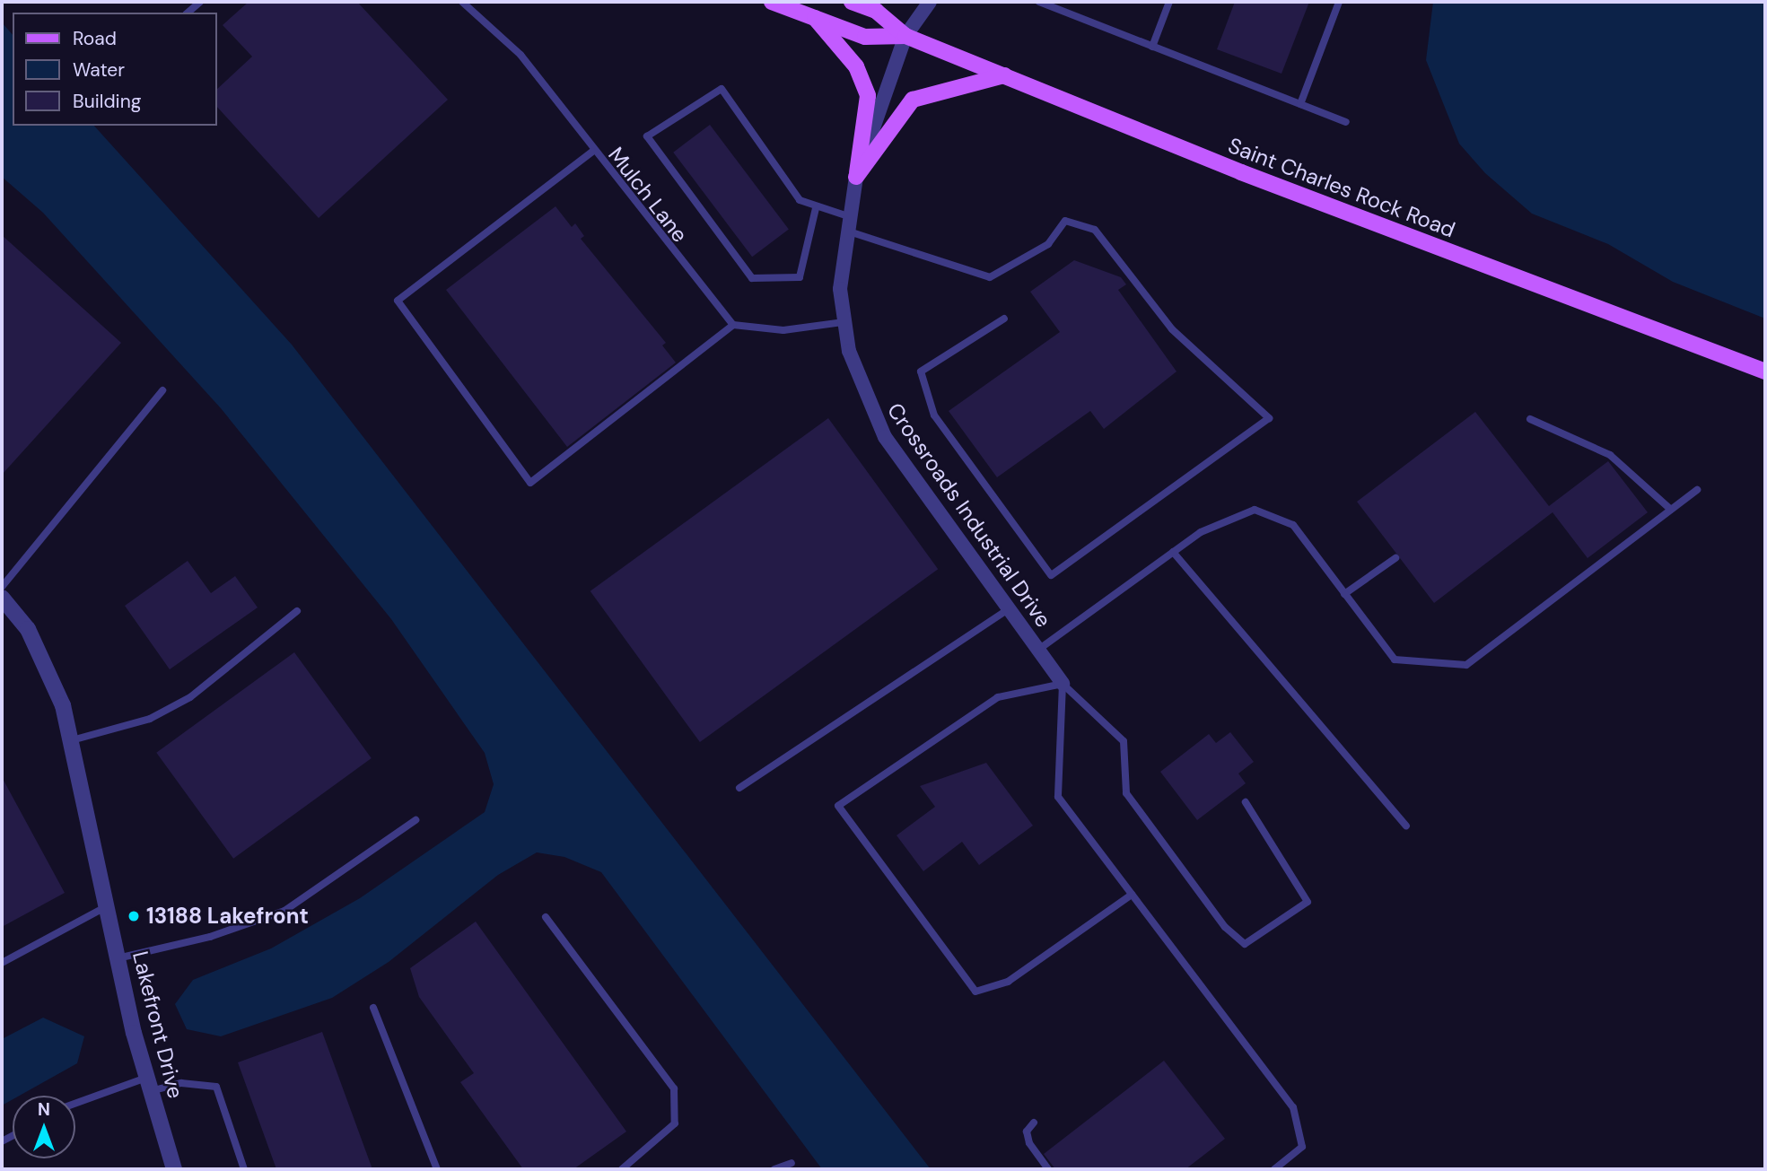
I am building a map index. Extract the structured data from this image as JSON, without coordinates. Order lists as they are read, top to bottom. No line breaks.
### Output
{"streets":{"main road":["Saint Charles Rock Road"],"street":["Crossroads Industrial Drive","Lakefront Drive"],"lane":["Mulch Lane"]},"crossings":[["Saint Charles Rock Road","Crossroads Industrial Drive"]],"places":["13188 Lakefront"],"legend":["Road","Water","Building"],"north":"top"}
